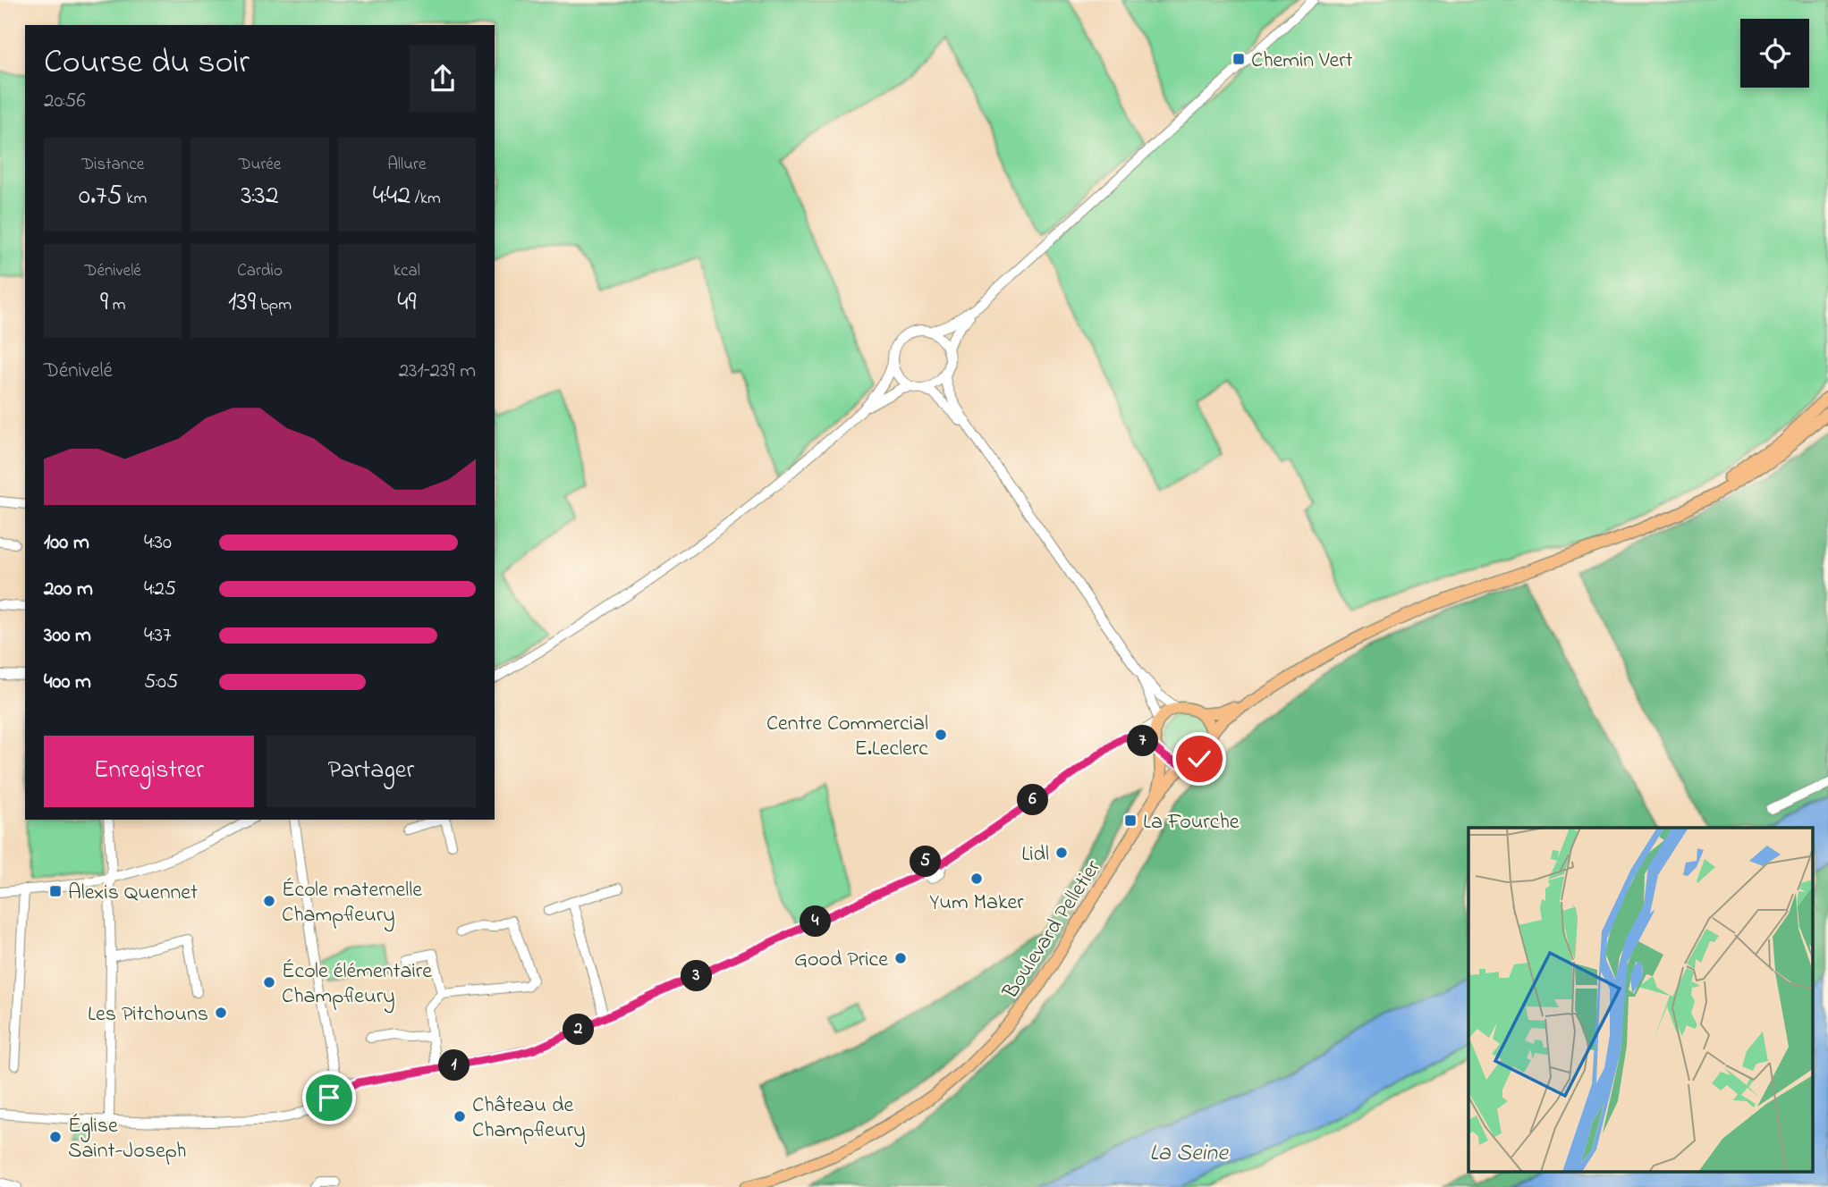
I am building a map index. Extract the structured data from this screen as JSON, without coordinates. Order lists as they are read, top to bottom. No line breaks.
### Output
{"streets":{"main road":["Boulevard Pelletier"]},"water":["La Seine"],"places":{"transit":["Chemin Vert","La Fourche","Alexis Quennet"],"other":["Centre Commercial E.Leclerc","Lidl","Yum Maker","École maternelle Champfleury","Good Price","École élémentaire Champfleury","Les Pitchouns","Château de Champfleury","Église Saint-Joseph"]},"page":{"heading":["Course du soir","20:56"],"stats":[["Distance","0.75 km"],["Durée","3:32"],["Allure","4:42 /km"],["Dénivelé","9 m"],["Cardio","139 bpm"],["kcal","49"]],"chart":["Dénivelé","231–239 m"],"list":[{"name":"100 m","note":"4:30"},{"name":"200 m","note":"4:25"},{"name":"300 m","note":"4:37"},{"name":"400 m","note":"5:05"}],"buttons":["Enregistrer","Partager"],"pins":["7","6","5","4","3","2","1"]}}
